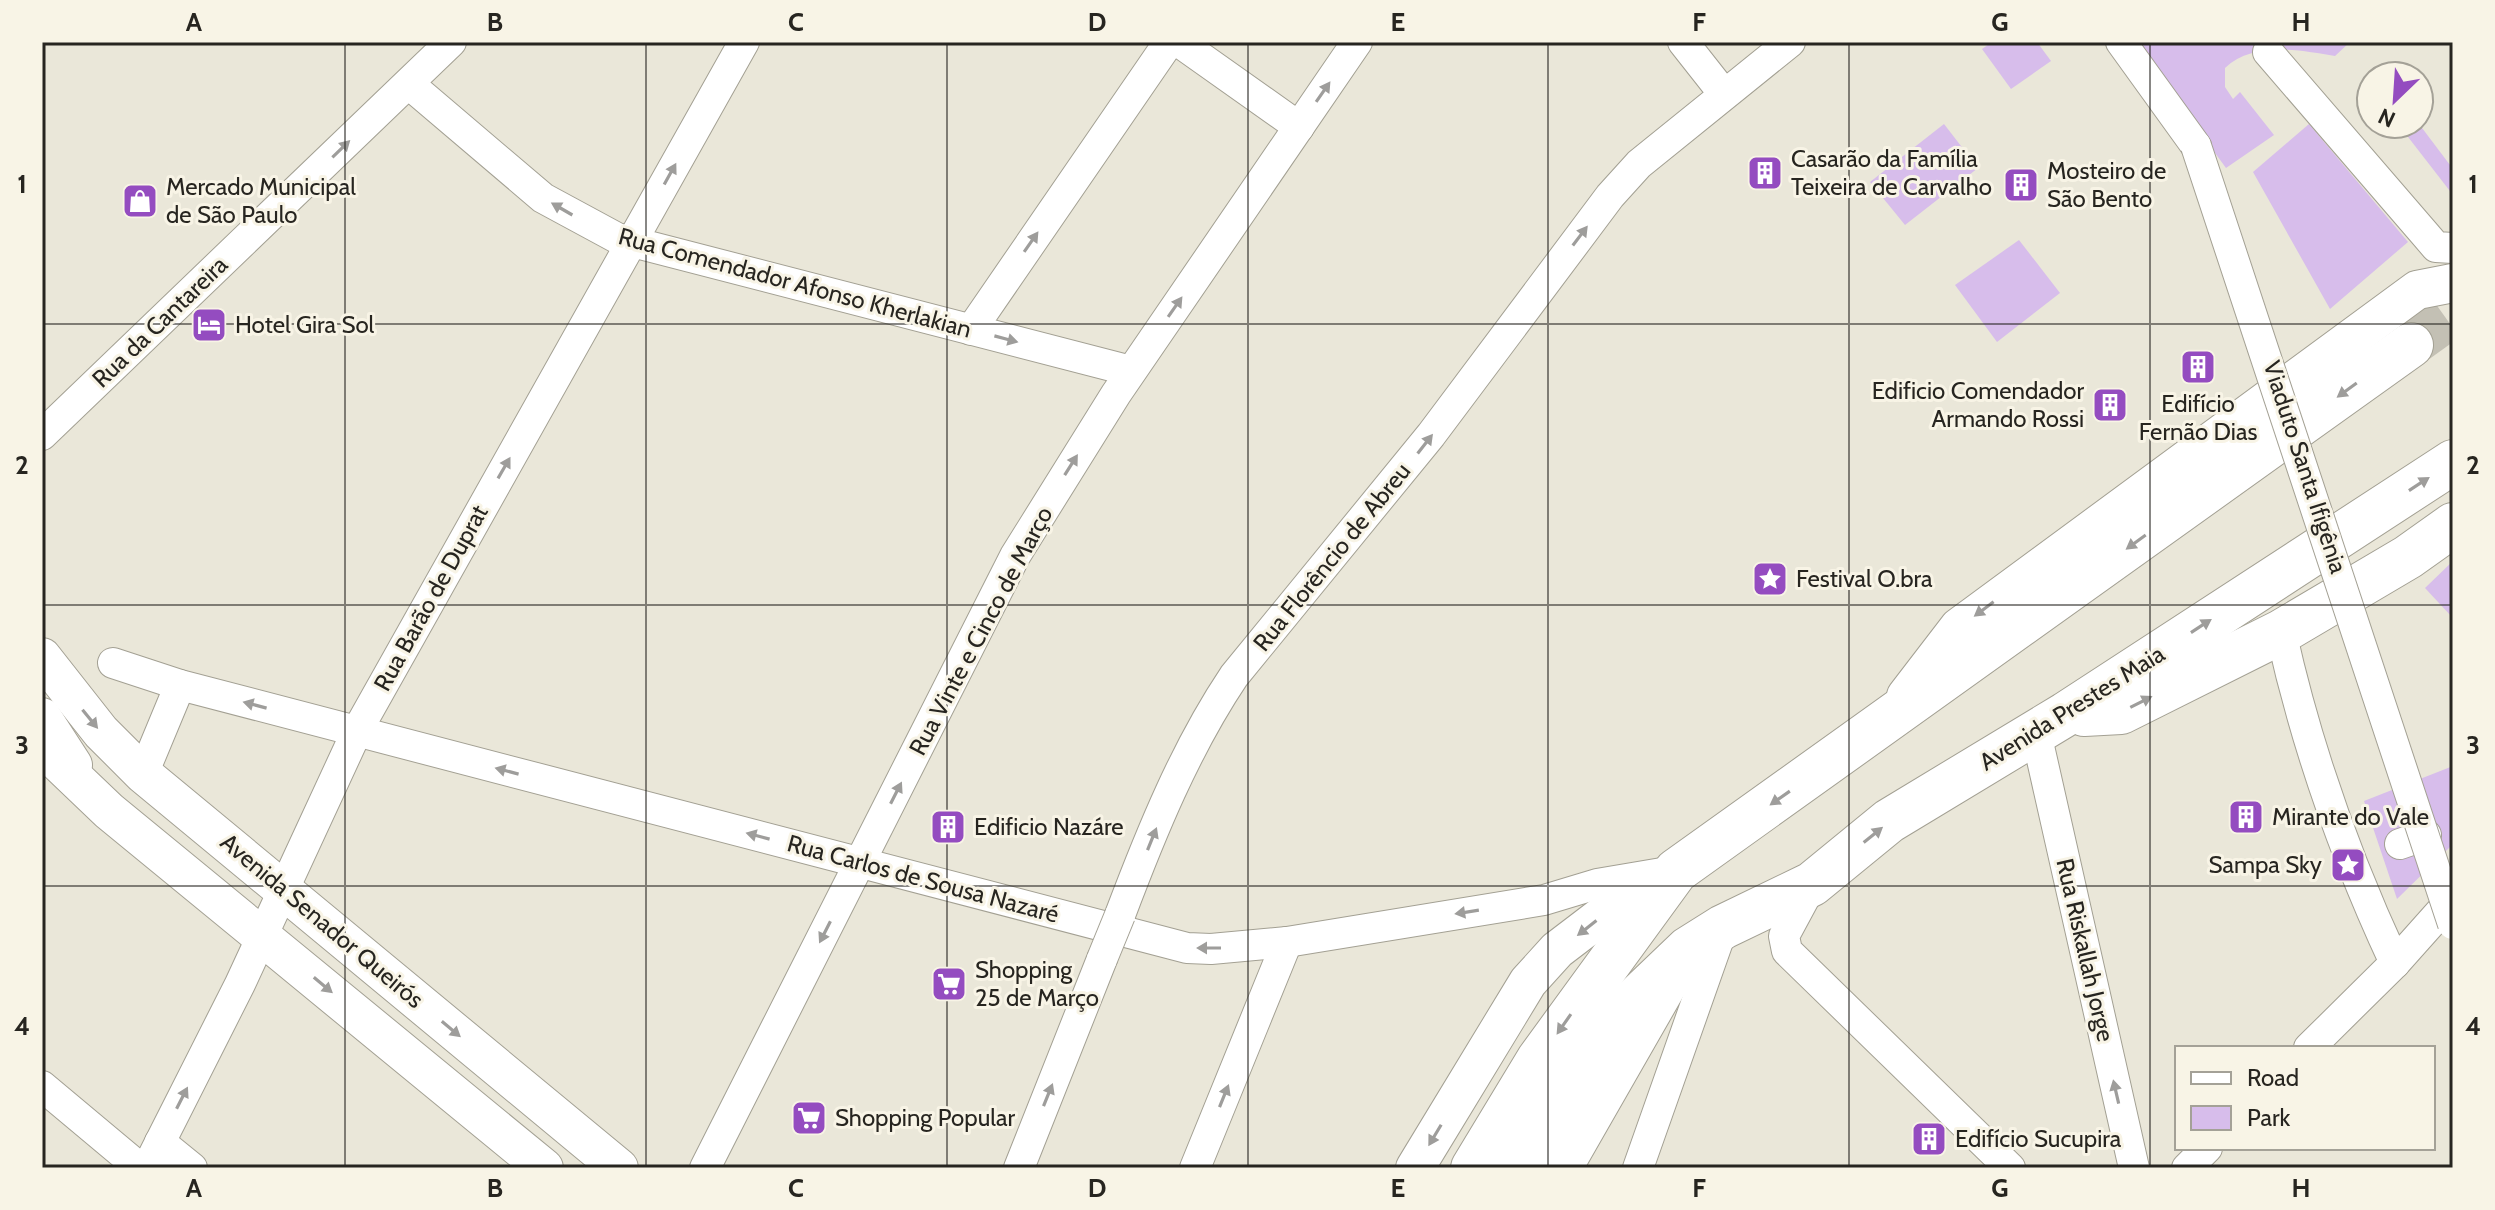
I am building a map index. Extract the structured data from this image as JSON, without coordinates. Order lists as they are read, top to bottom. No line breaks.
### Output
{"streets":{"highway":["Avenida Prestes Maia"],"main road":["Avenida Senador Queirós"],"street":["Rua Comendador Afonso Kherlakian","Rua da Cantareira","Viaduto Santa Ifigênia","Rua Florêncio de Abreu","Rua Barão de Duprat","Rua Vinte e Cinco de Março","Rua Carlos de Sousa Nazaré","Rua Riskallah Jorge"]},"crossings":[["Rua Comendador Afonso Kherlakian","Rua da Cantareira"],["Rua Comendador Afonso Kherlakian","Rua Barão de Duprat"],["Rua Comendador Afonso Kherlakian","Rua Vinte e Cinco de Março"],["Rua Barão de Duprat","Rua Carlos de Sousa Nazaré"],["Rua Barão de Duprat","Avenida Senador Queirós"],["Rua Vinte e Cinco de Março","Rua Carlos de Sousa Nazaré"],["Avenida Prestes Maia","Rua Riskallah Jorge"]],"one_way":["Rua da Cantareira","Rua Florêncio de Abreu","Rua Barão de Duprat","Rua Carlos de Sousa Nazaré","Avenida Senador Queirós"],"places":{"building":["Casarão da Família Teixeira de Carvalho","Mosteiro de São Bento","Edifício Fernão Dias","Edificio Comendador Armando Rossi","Mirante do Vale","Edificio Nazáre","Edifício Sucupira"],"shop":["Mercado Municipal de São Paulo"],"hotel":["Hotel Gira Sol"],"place":["Festival O.bra","Sampa Sky"],"supermarket":["Shopping 25 de Março","Shopping Popular"]},"legend":["Road","Park"],"north":"bottom left","grid":{"columns":["A","B","C","D","E","F","G","H"],"rows":["1","2","3","4"]}}
